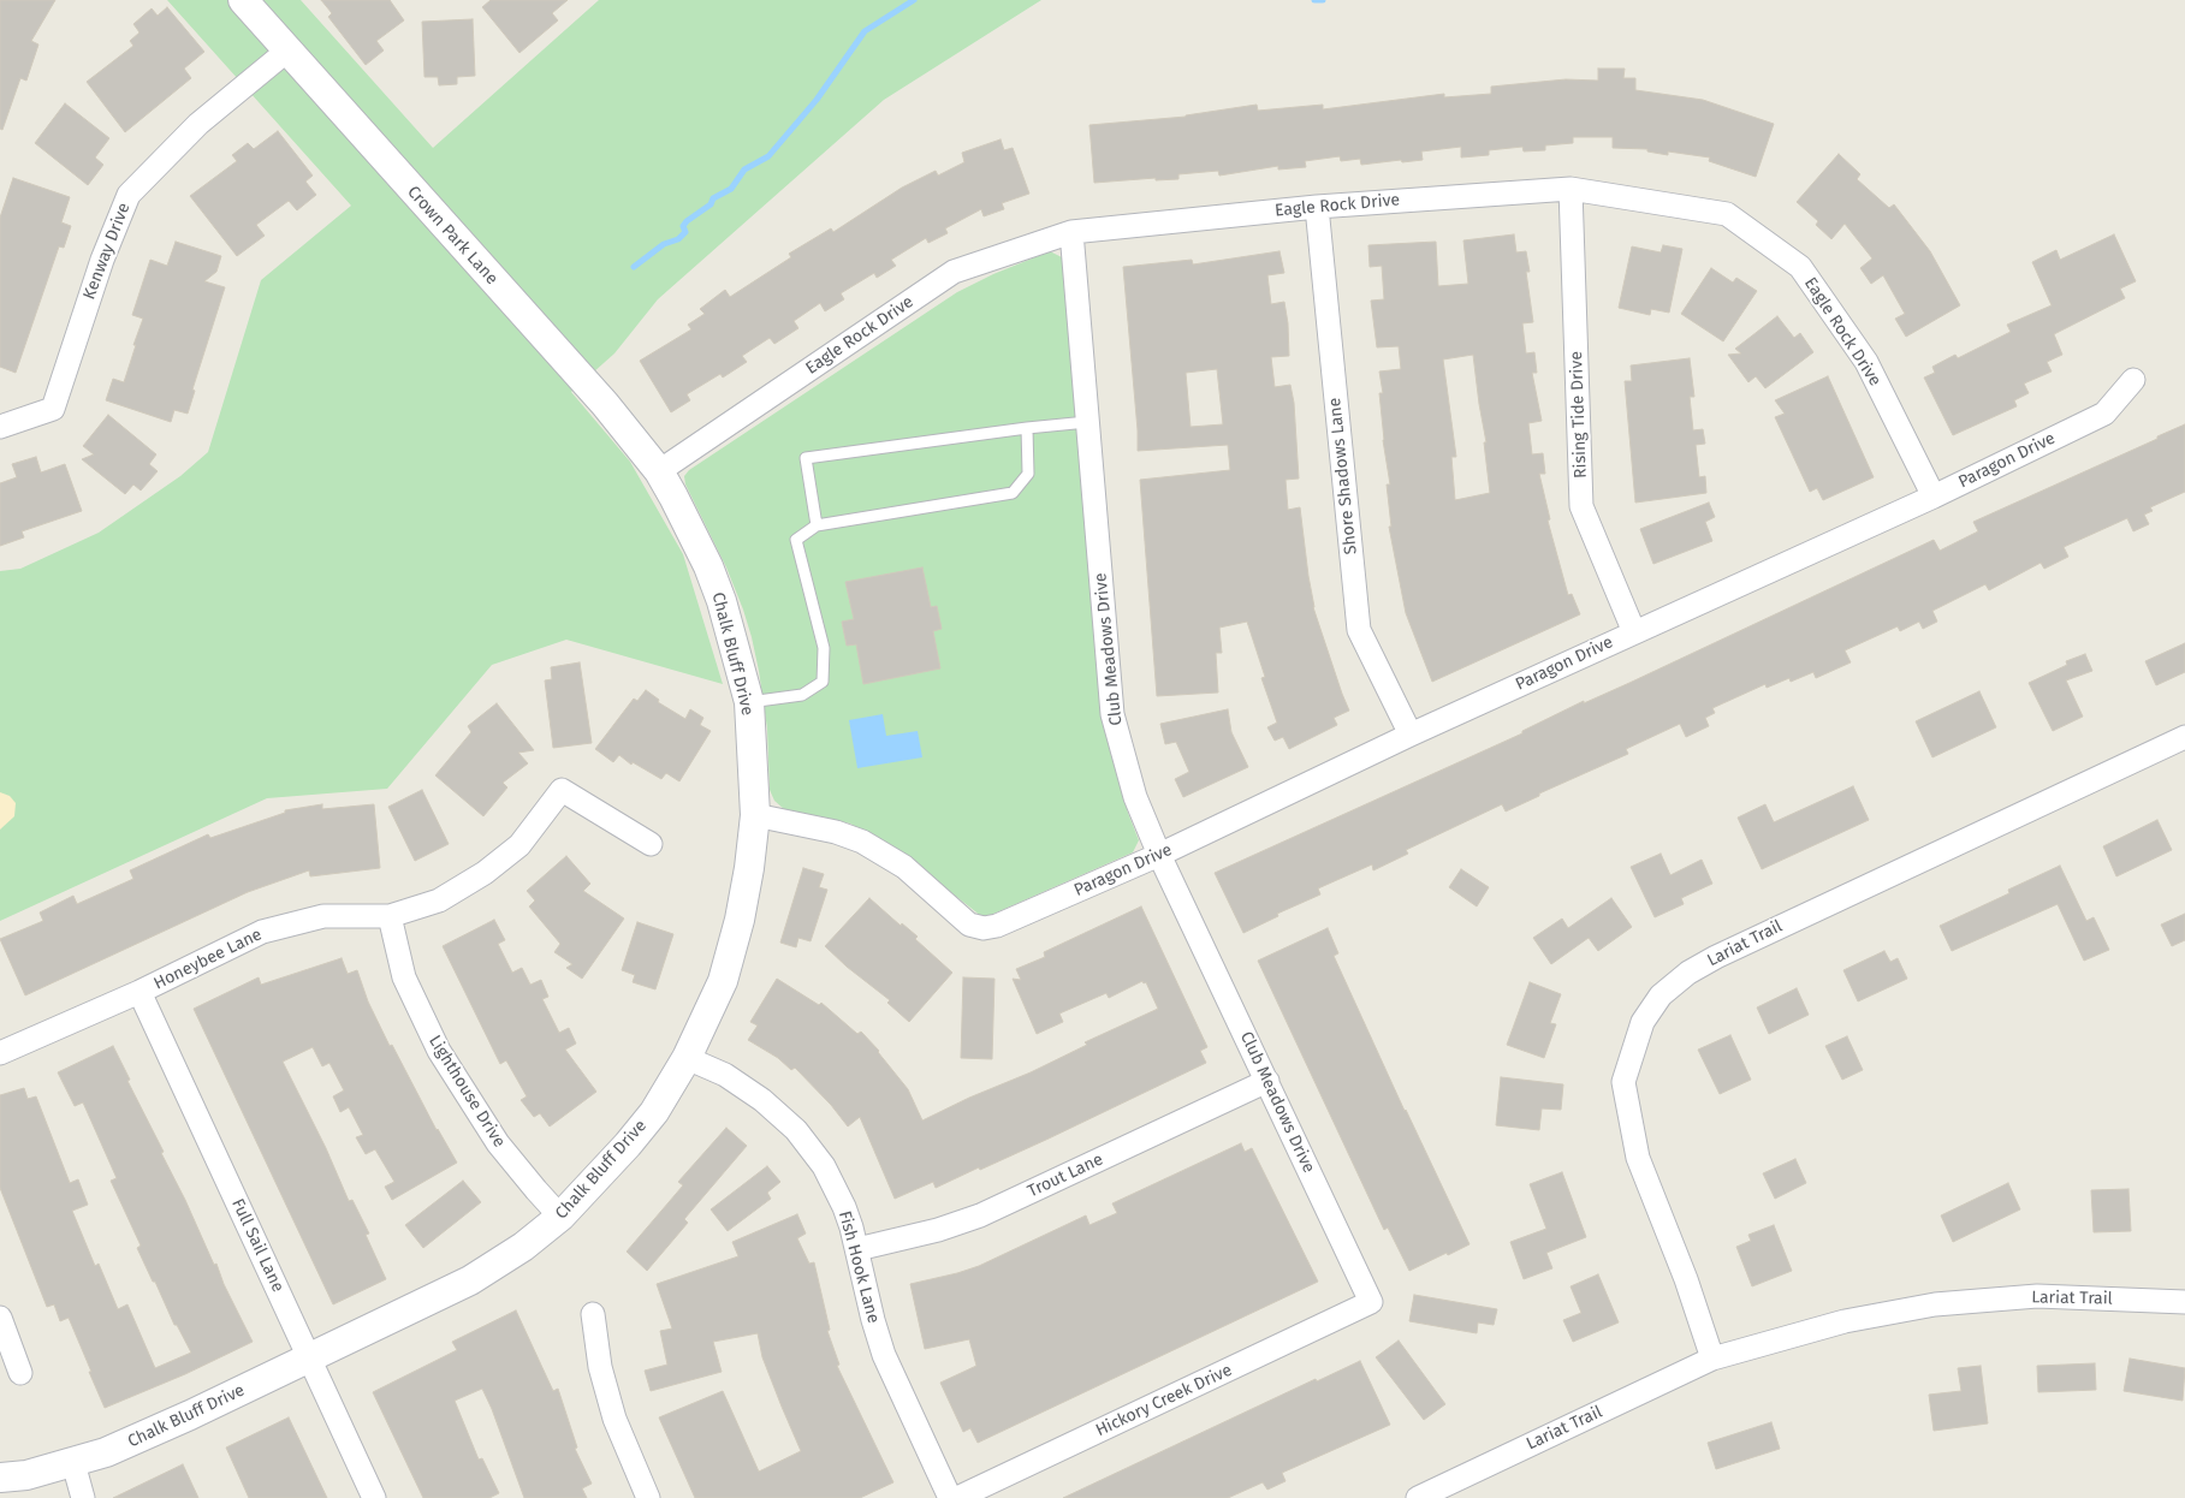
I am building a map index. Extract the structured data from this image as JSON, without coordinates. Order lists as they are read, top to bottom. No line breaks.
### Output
{"streets":{"street":["Eagle Rock Drive","Crown Park Lane","Kenway Drive","Rising Tide Drive","Paragon Drive","Shore Shadows Lane","Club Meadows Drive","Chalk Bluff Drive","Lariat Trail","Honeybee Lane","Lighthouse Drive","Trout Lane","Full Sail Lane","Fish Hook Lane","Hickory Creek Drive"]},"crossings":[["Eagle Rock Drive","Crown Park Lane"],["Eagle Rock Drive","Rising Tide Drive"],["Eagle Rock Drive","Paragon Drive"],["Eagle Rock Drive","Shore Shadows Lane"],["Eagle Rock Drive","Club Meadows Drive"],["Eagle Rock Drive","Chalk Bluff Drive"],["Crown Park Lane","Kenway Drive"],["Crown Park Lane","Chalk Bluff Drive"],["Rising Tide Drive","Paragon Drive"],["Paragon Drive","Shore Shadows Lane"],["Paragon Drive","Club Meadows Drive"],["Paragon Drive","Chalk Bluff Drive"],["Club Meadows Drive","Trout Lane"],["Club Meadows Drive","Hickory Creek Drive"],["Chalk Bluff Drive","Lighthouse Drive"],["Chalk Bluff Drive","Full Sail Lane"],["Chalk Bluff Drive","Fish Hook Lane"],["Honeybee Lane","Lighthouse Drive"],["Honeybee Lane","Full Sail Lane"],["Trout Lane","Fish Hook Lane"]]}
